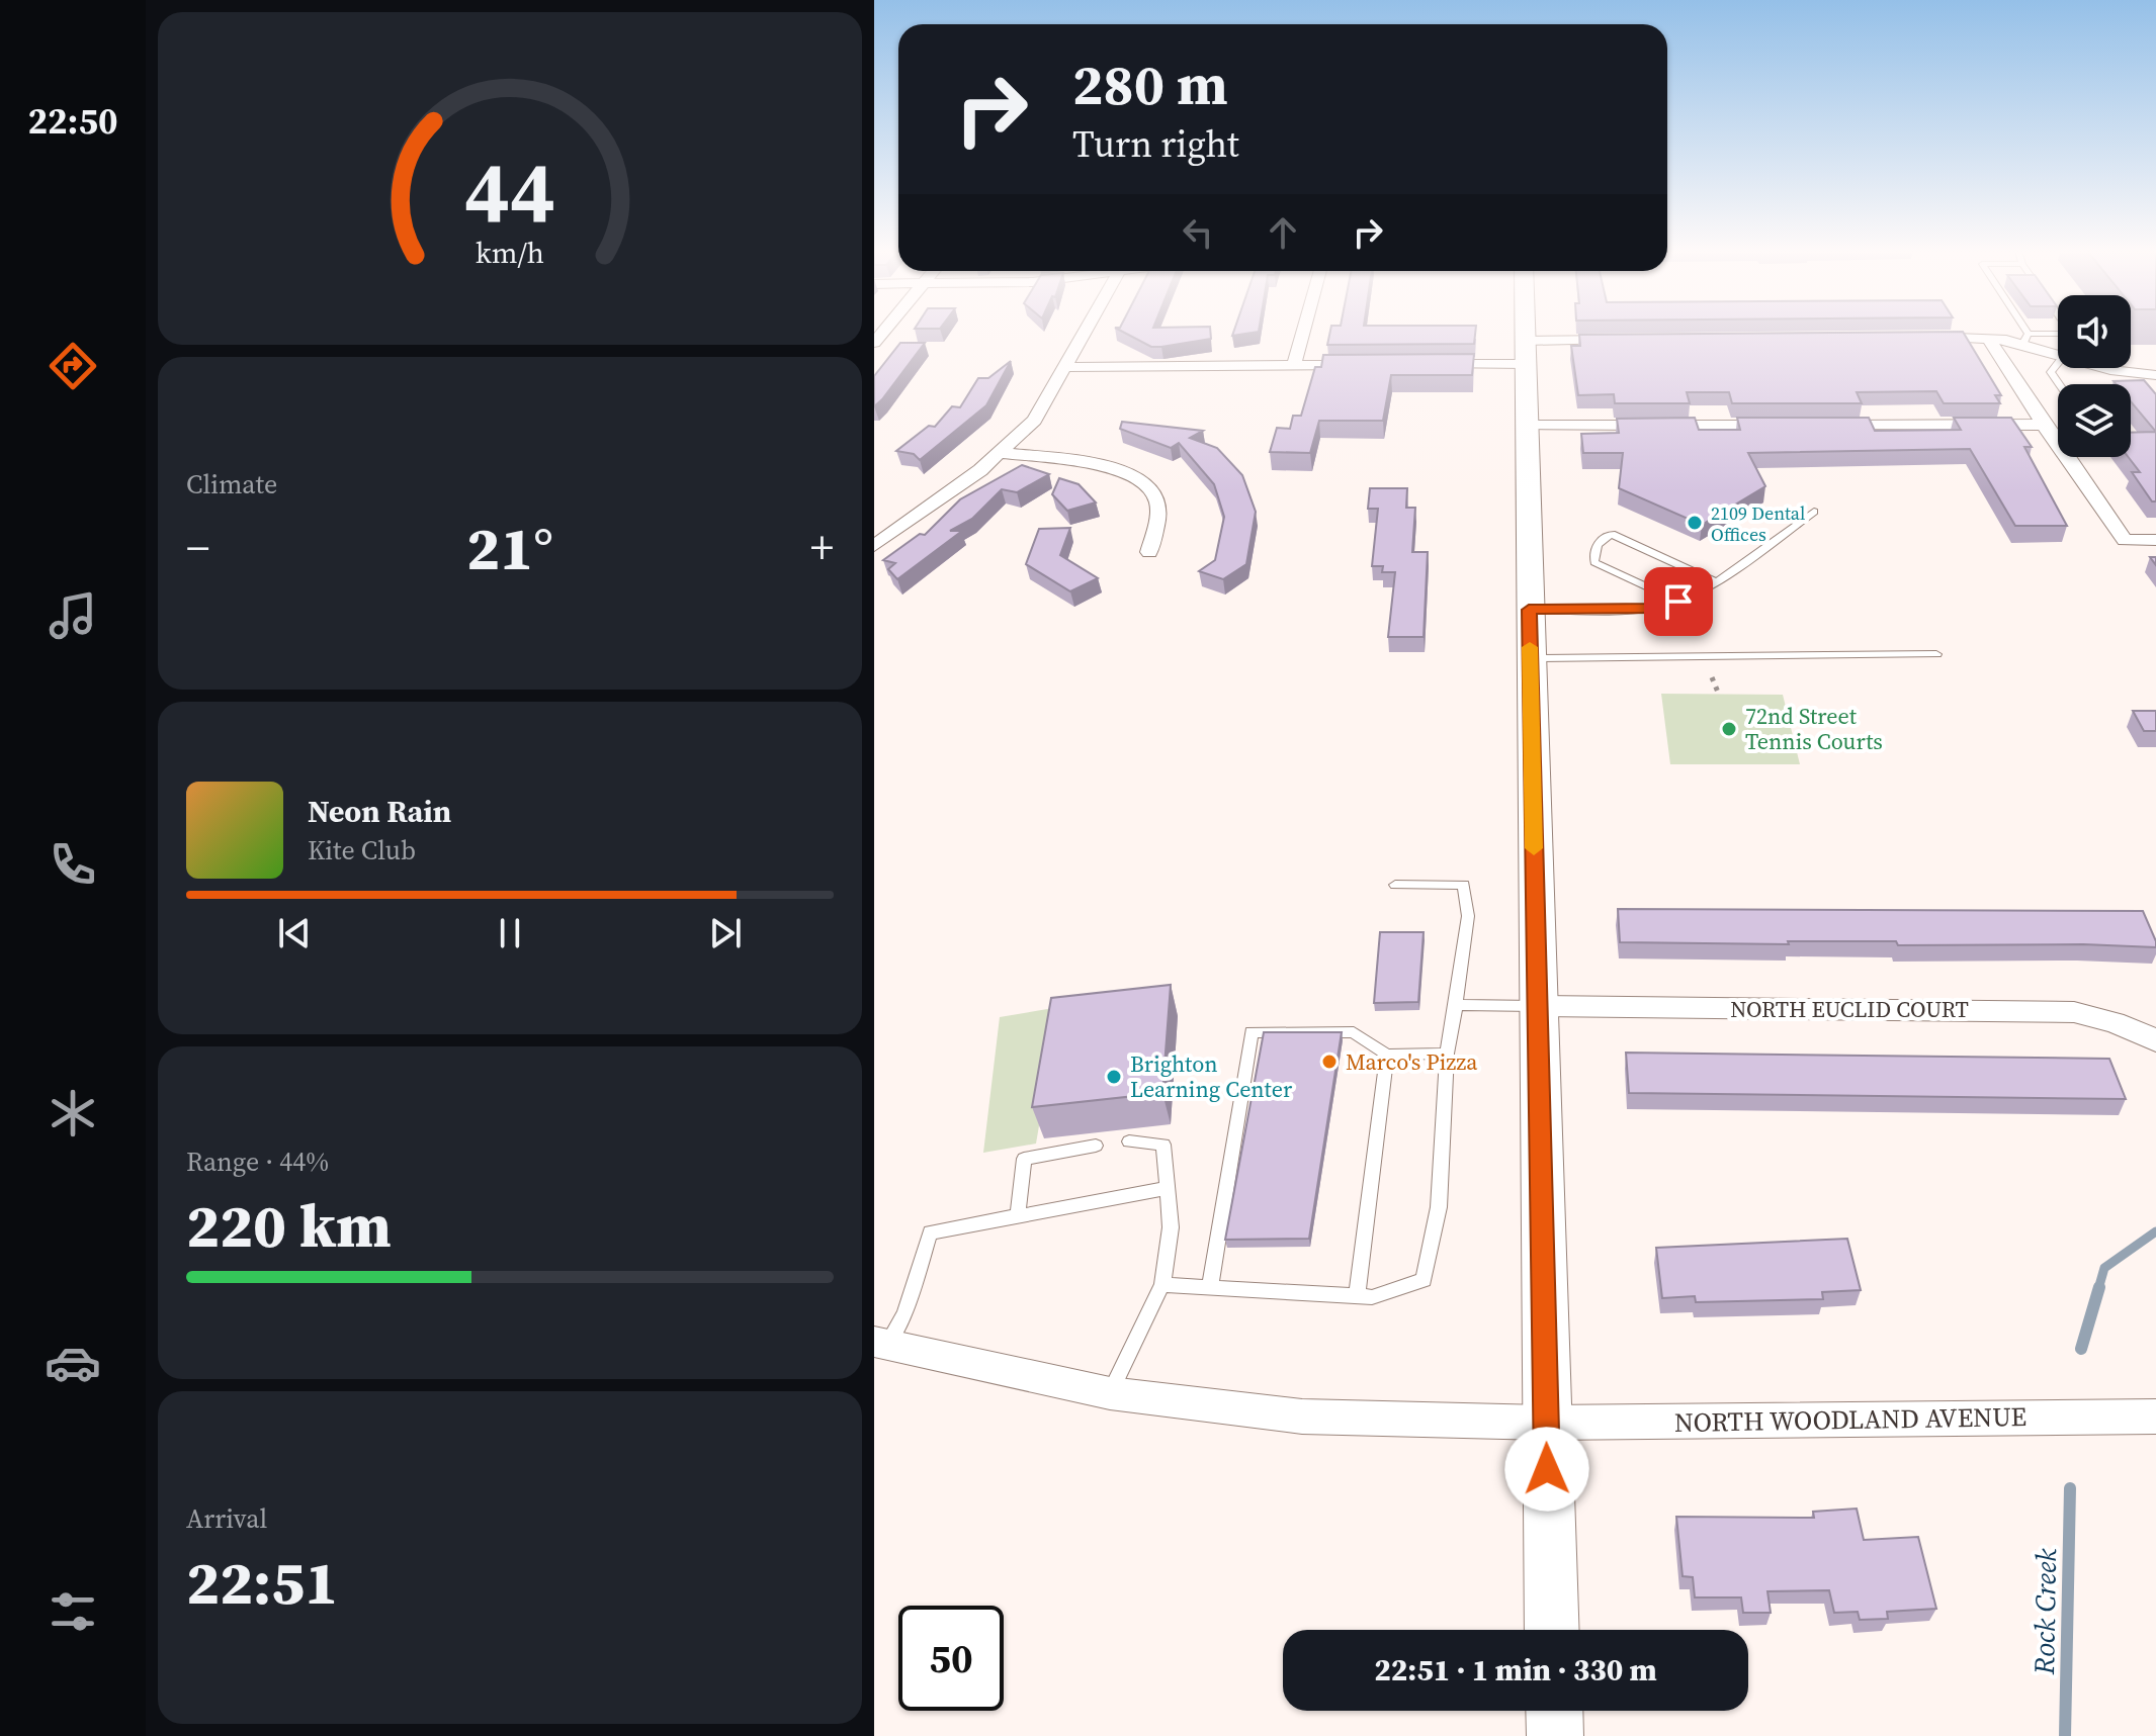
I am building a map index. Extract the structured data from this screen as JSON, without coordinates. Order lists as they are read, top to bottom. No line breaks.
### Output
{"streets":{"street":["NORTH EUCLID COURT","NORTH WOODLAND AVENUE"]},"water":["Rock Creek"],"places":["2109 Dental Offices","72nd Street Tennis Courts","Marco's Pizza","Brighton Learning Center"],"page":{"tabs":"22:50","turn":["280 m","Turn right"],"tile":["Climate",["Range · 44%","220 km"],["Arrival","22:51"]],"heat":["−","21°","+"],"song":["Neon Rain","Kite Club"],"limit":"50","trip":"22:51 · 1 min · 330 m","gauge":["44","km/h"]}}
